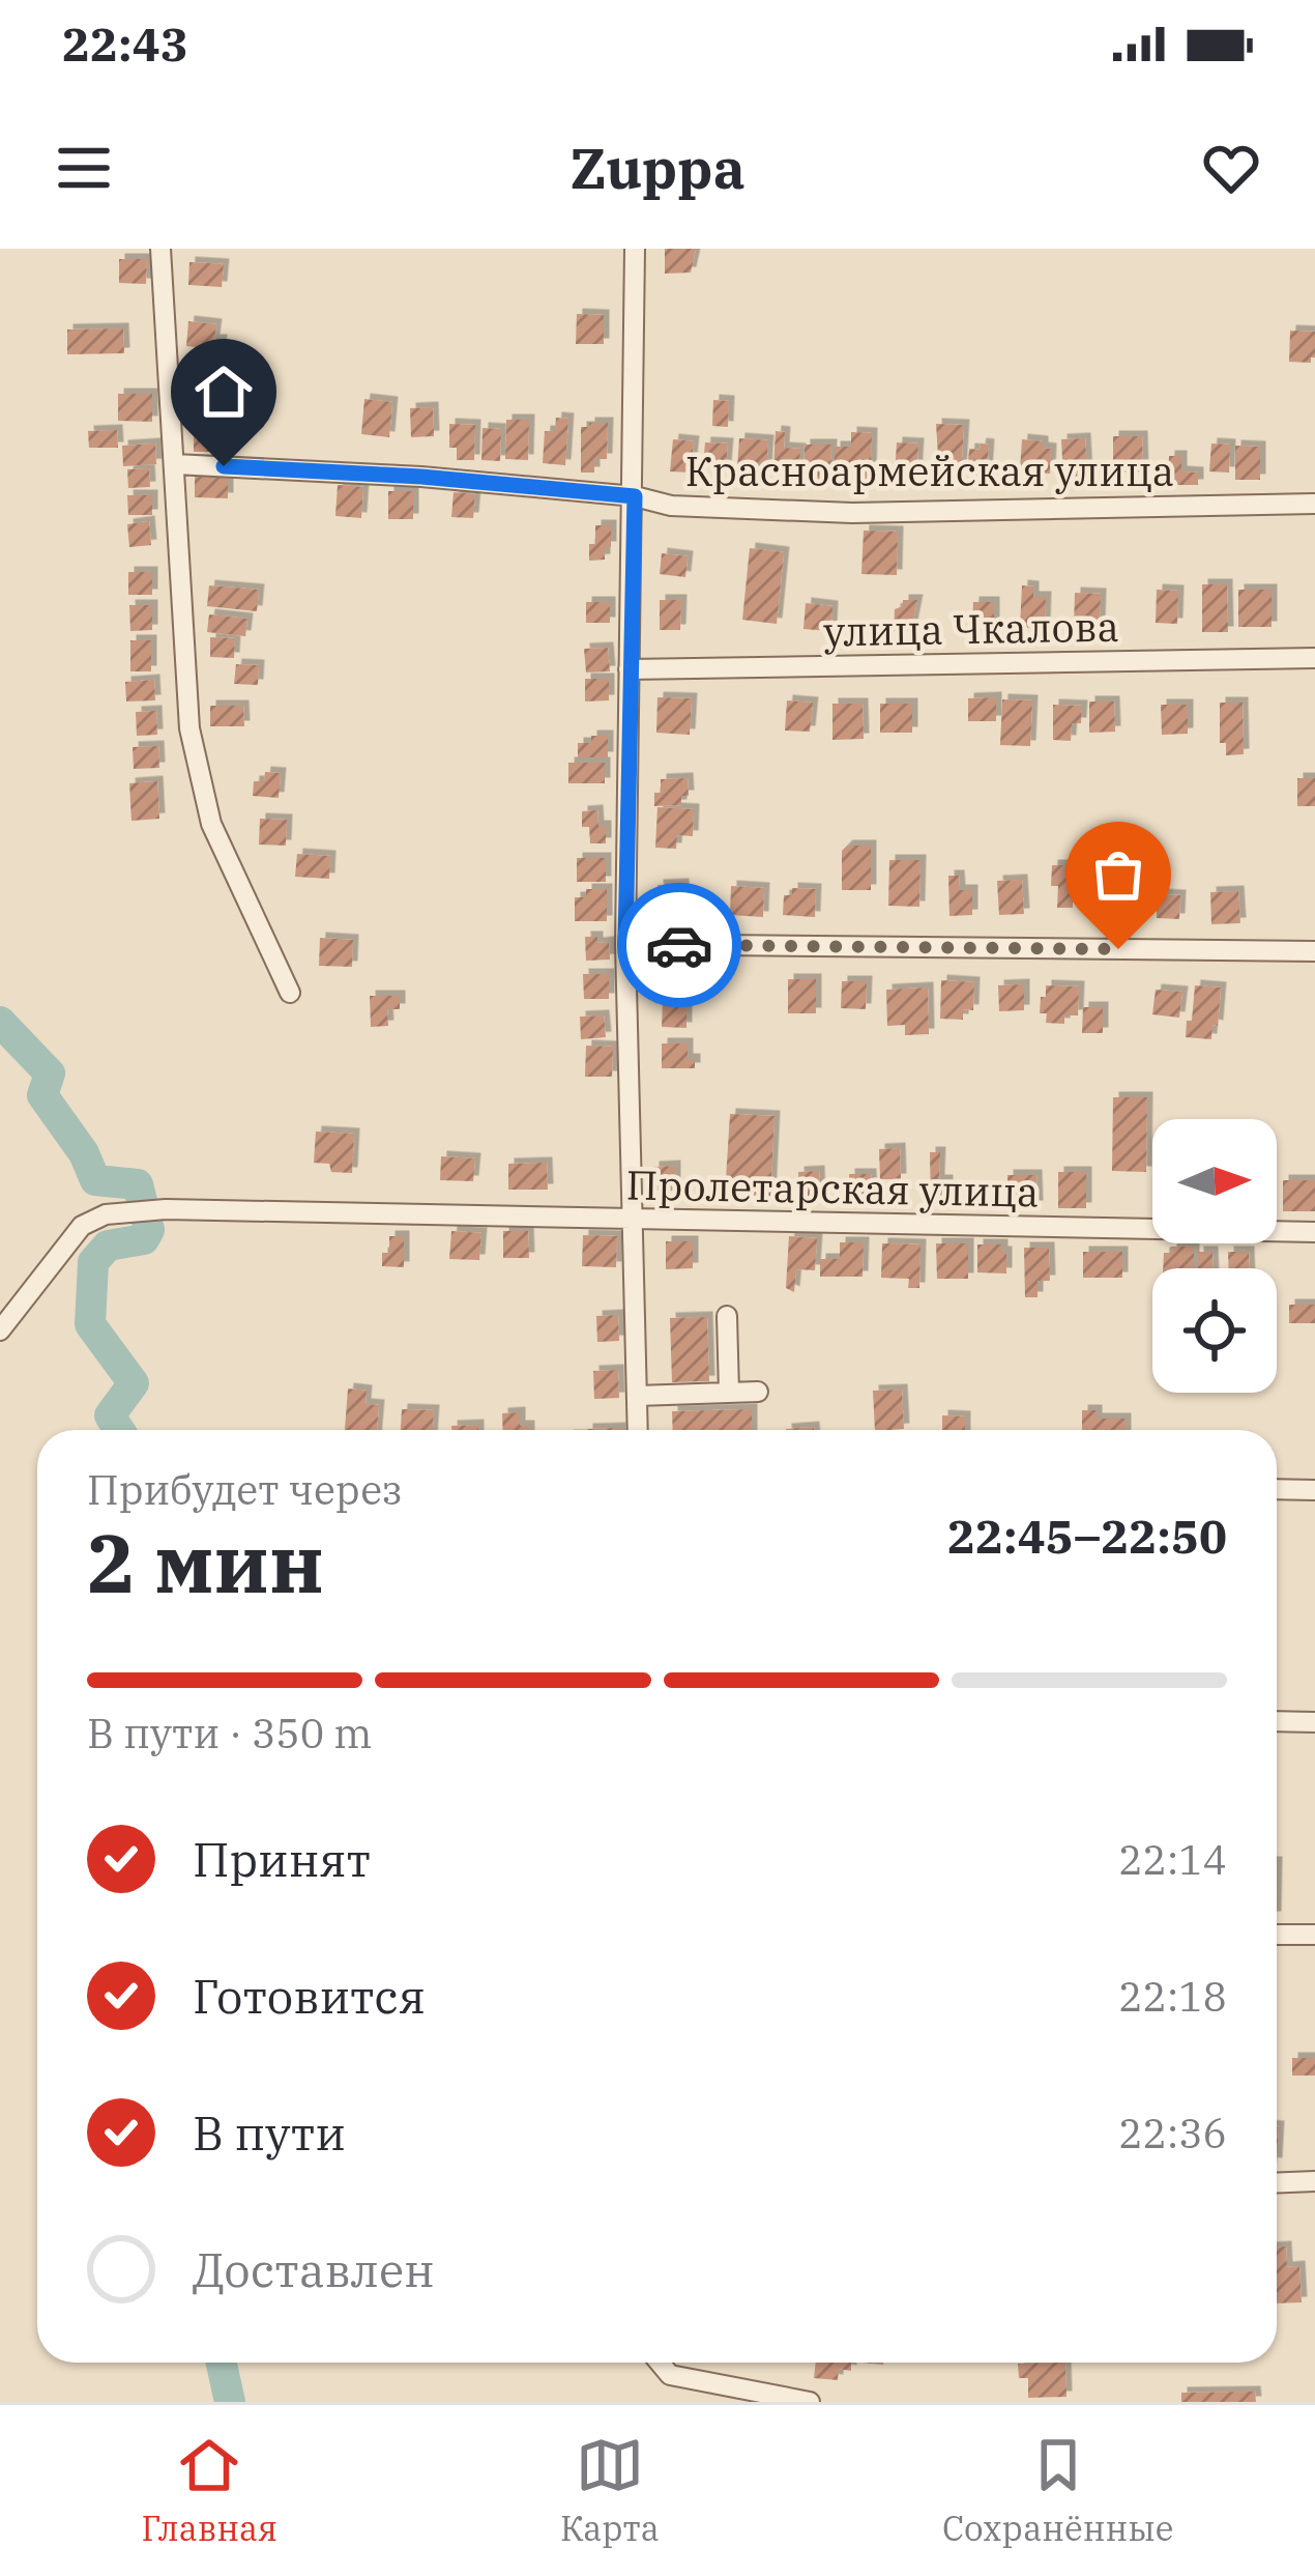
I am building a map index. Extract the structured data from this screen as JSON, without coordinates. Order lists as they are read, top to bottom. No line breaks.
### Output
{"streets":{"street":["Красноармейская улица","улица Чкалова","Пролетарская улица"]},"north":"right","page":{"status":"22:43","header":"Zuppa","heading":["2 мин","Прибудет через","22:45–22:50"],"bar":"В пути · 350 m","list":[["Принят","22:14"],["Готовится","22:18"],["В пути","22:36"],"Доставлен"],"tabs":["Главная","Карта","Сохранённые"]}}
